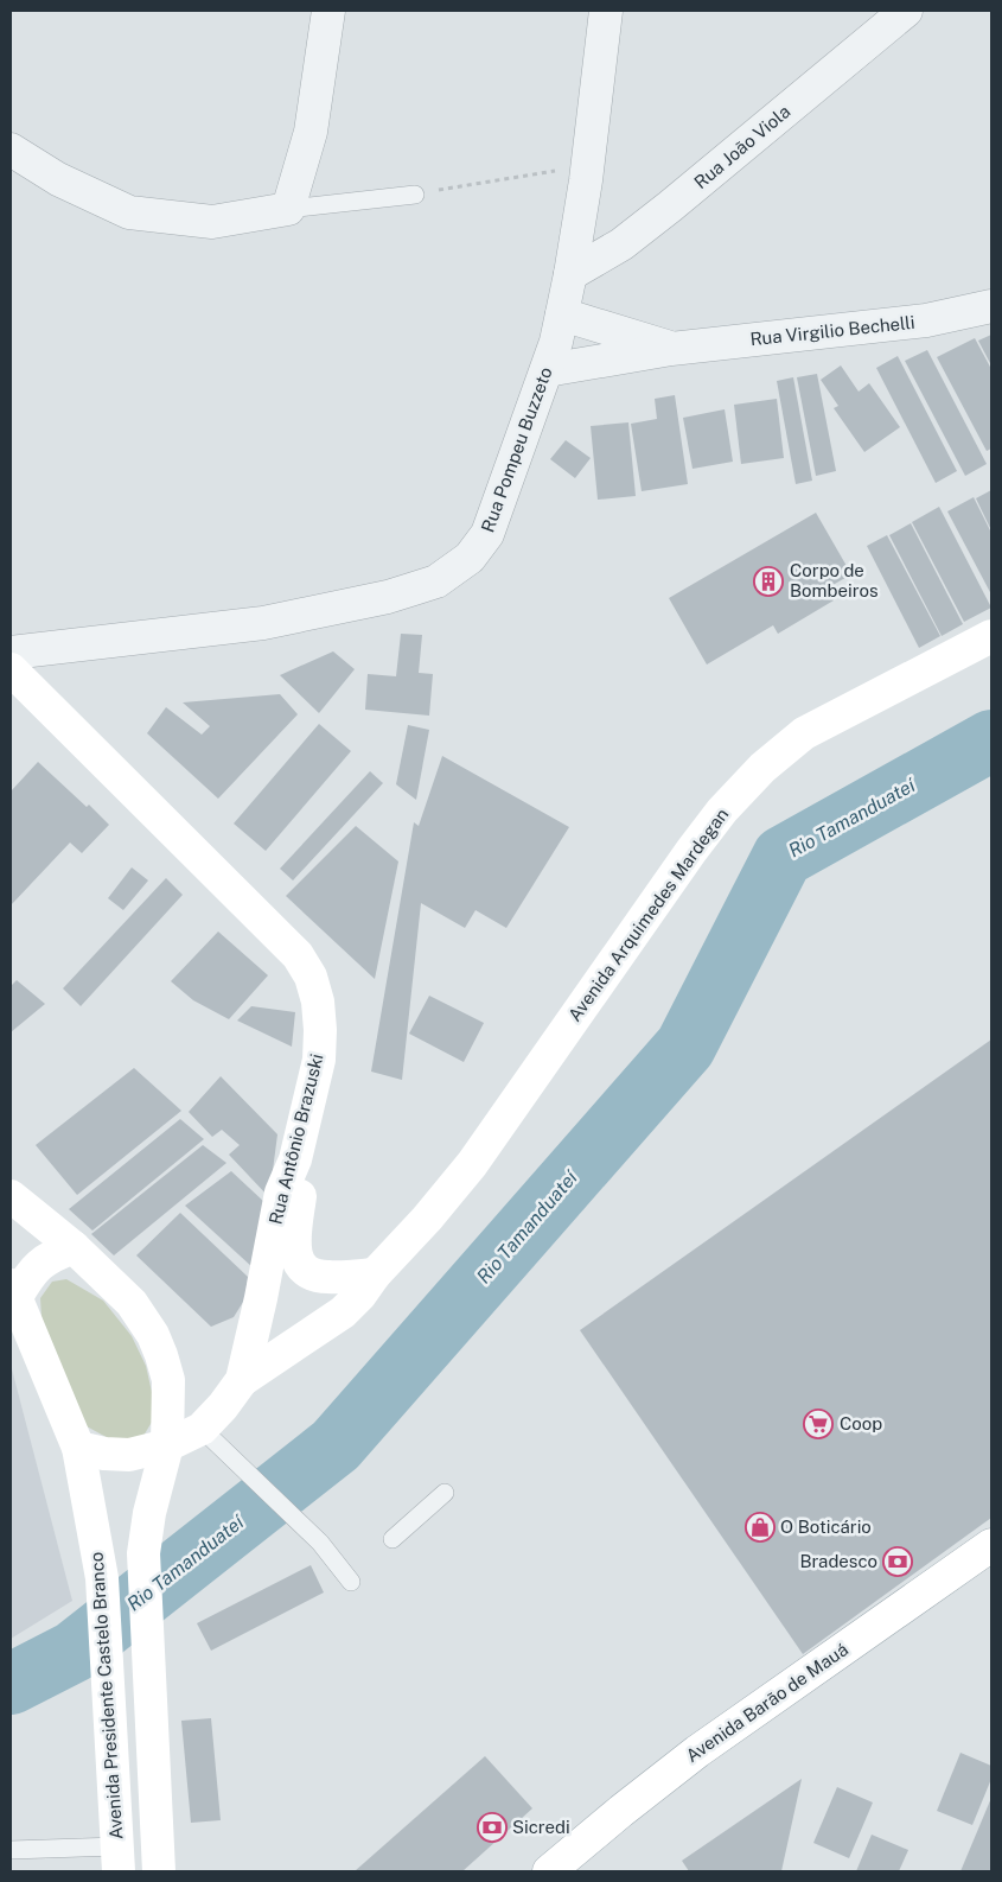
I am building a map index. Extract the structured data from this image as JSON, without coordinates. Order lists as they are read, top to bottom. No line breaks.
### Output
{"streets":{"main road":["Avenida Arquimedes Mardegan","Rua Antônio Brazuski","Avenida Presidente Castelo Branco","Avenida Barão de Mauá"],"street":["Rua João Viola","Rua Virgilio Bechelli","Rua Pompeu Buzzeto"]},"crossings":[["Rua João Viola","Rua Pompeu Buzzeto"],["Rua Virgilio Bechelli","Rua Pompeu Buzzeto"],["Avenida Arquimedes Mardegan","Rua Antônio Brazuski"],["Rua Antônio Brazuski","Avenida Presidente Castelo Branco"]],"water":["Rio Tamanduateí"],"places":{"building":["Corpo de Bombeiros"],"supermarket":["Coop"],"shop":["O Boticário"],"bank":["Bradesco","Sicredi"]}}
